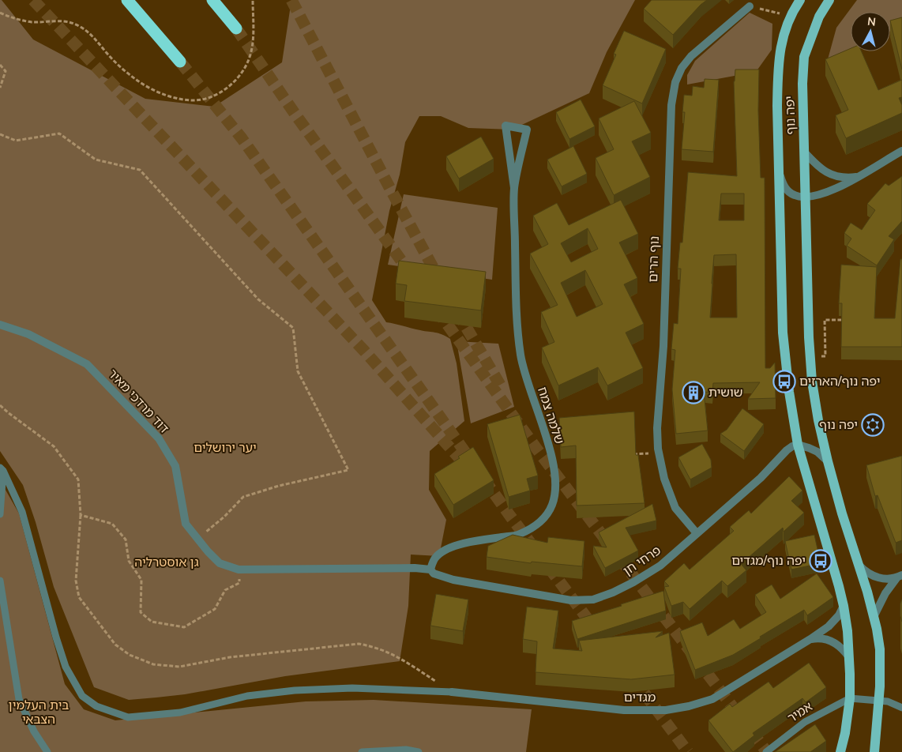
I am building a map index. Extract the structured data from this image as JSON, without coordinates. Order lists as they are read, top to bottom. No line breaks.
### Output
{"streets":{"main road":["יפה נוף"],"street":["נוף הרים","דוד מרדכי מאיר","שלמה צמח","פרחי חן","מגדים"],"lane":["אמיר"]},"crossings":[["יפה נוף","פרחי חן"],["יפה נוף","מגדים"],["יפה נוף","אמיר"],["נוף הרים","פרחי חן"],["דוד מרדכי מאיר","שלמה צמח"],["דוד מרדכי מאיר","פרחי חן"],["שלמה צמח","פרחי חן"]],"parks":["יער ירושלים","גן אוסטרליה","בית העלמין הצבאי"],"places":{"bus stop":["יפה נוף/הארזים","יפה נוף/מגדים"],"building":["שושית"],"synagogue":["יפה נוף"]},"north":"top"}
